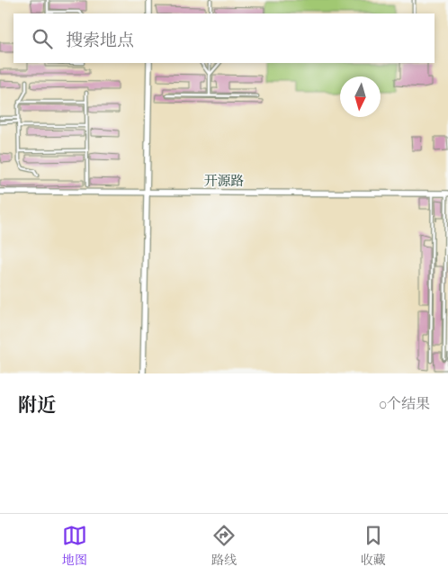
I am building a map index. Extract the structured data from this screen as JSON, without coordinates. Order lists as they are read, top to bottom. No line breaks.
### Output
{"streets":{"street":["开源路"]},"north":"bottom","page":{"search":"搜索地点","heading":["附近","0个结果"],"nav":["地图","路线","收藏"]}}
